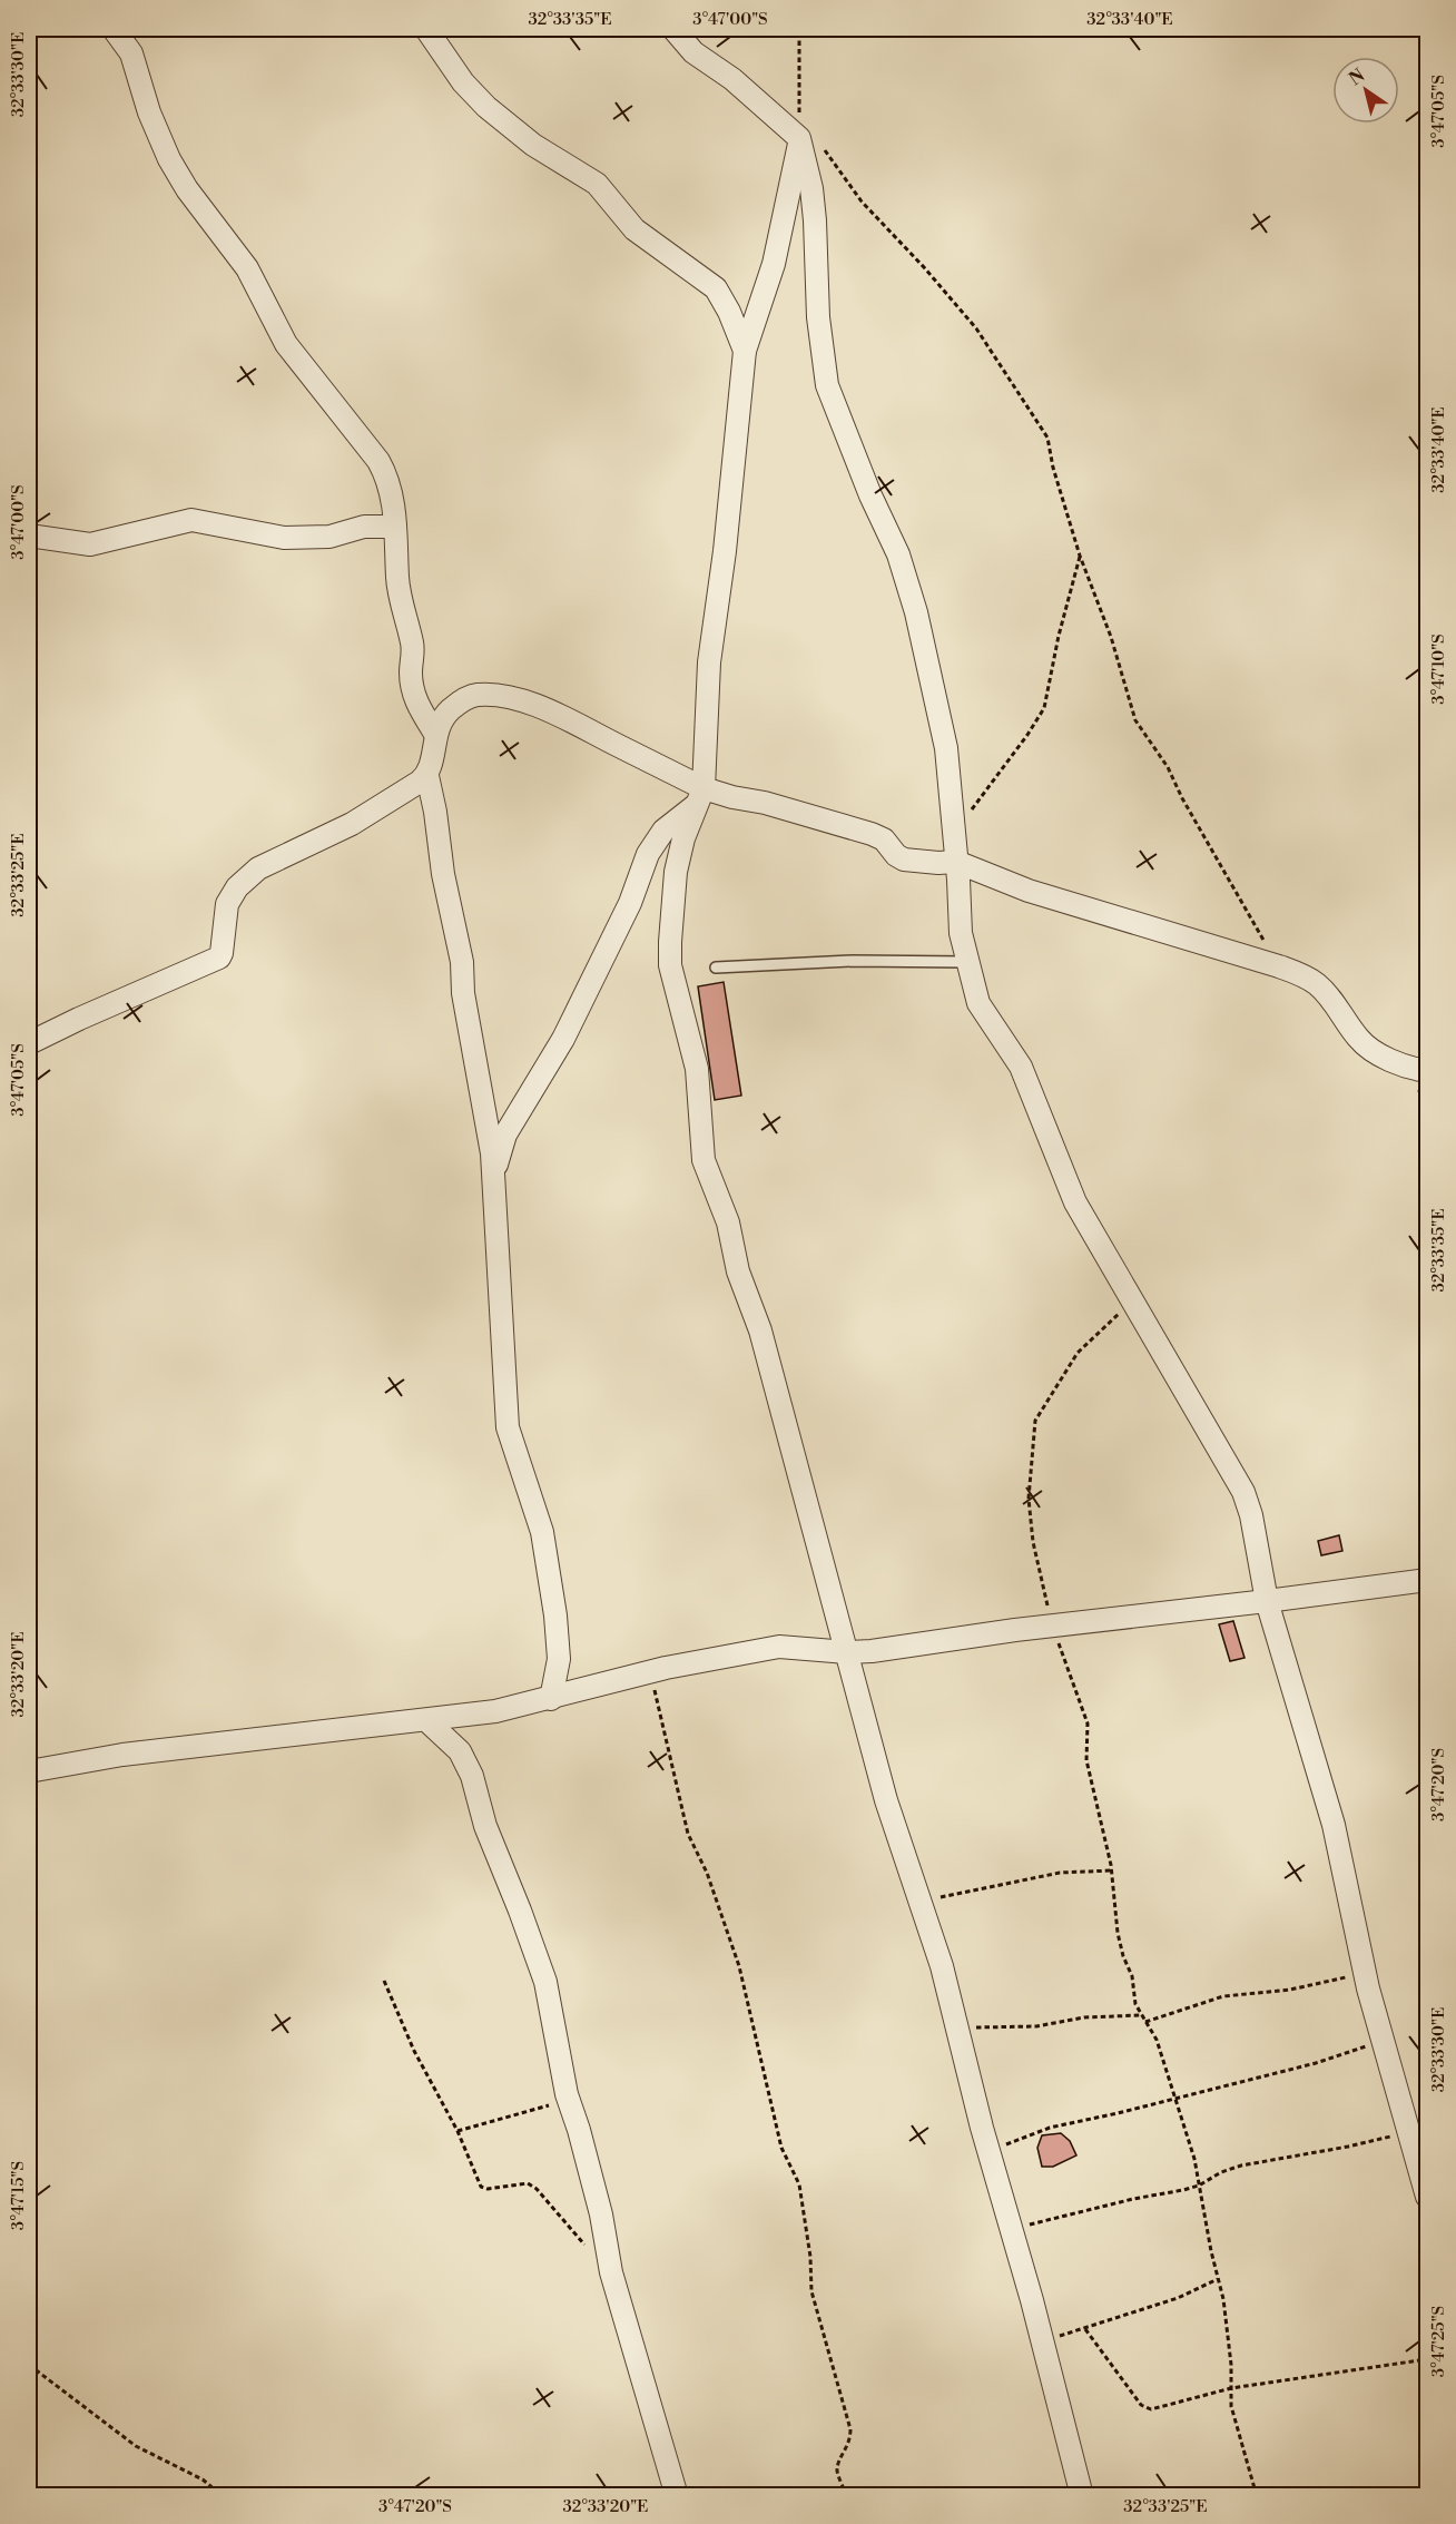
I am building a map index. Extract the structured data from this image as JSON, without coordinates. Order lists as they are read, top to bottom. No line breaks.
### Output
{"north":"top left","coordinates":["32°33'35\"E","3°47'00\"S","32°33'40\"E","32°33'30\"E","3°47'05\"S","3°47'10\"S","32°33'25\"E","32°33'20\"E","3°47'20\"S","3°47'15\"S","3°47'25\"S"]}
